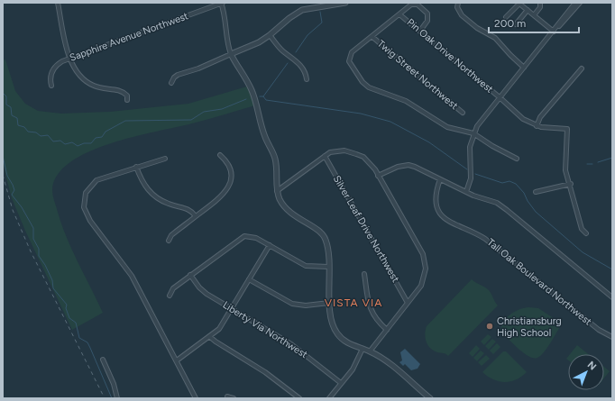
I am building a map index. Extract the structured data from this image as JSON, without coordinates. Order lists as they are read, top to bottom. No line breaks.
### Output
{"streets":{"street":["Sapphire Avenue Northwest","Pin Oak Drive Northwest","Twig Street Northwest","Silver Leaf Drive Northwest","Tall Oak Boulevard Northwest","Liberty Via Northwest"]},"districts":["VISTA VIA"],"places":["Christiansburg High School"],"scale_bar":"200 m","north":"top right"}
